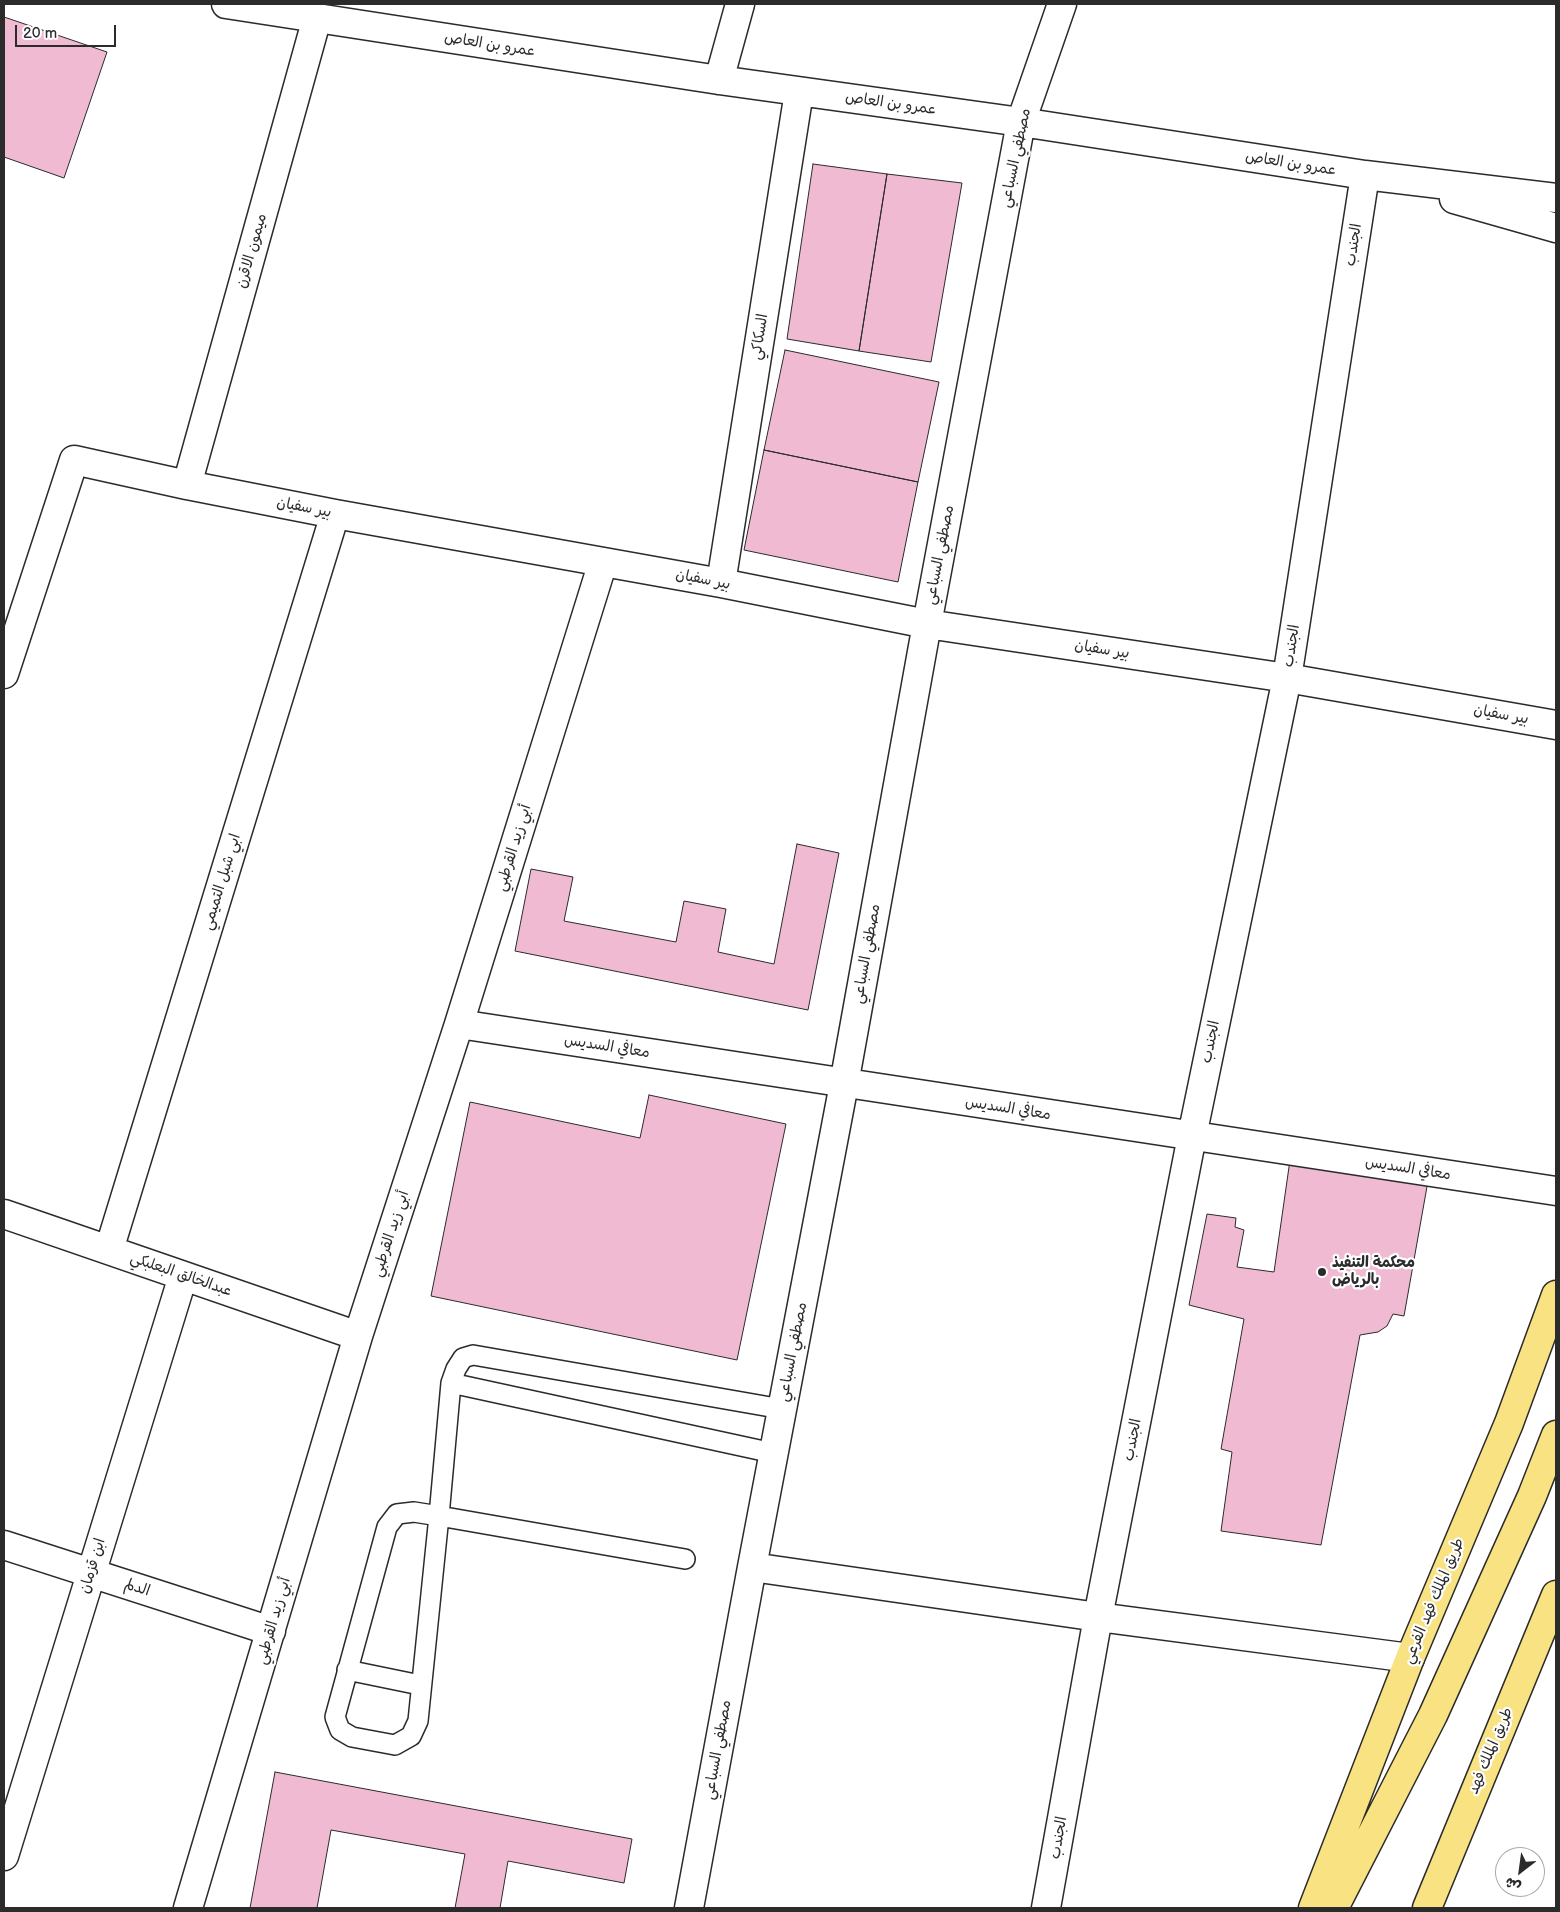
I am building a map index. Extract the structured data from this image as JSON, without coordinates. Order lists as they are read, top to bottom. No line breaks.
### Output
{"streets":{"main road":["طريق الملك فهد الفرعي","طريق الملك فهد"],"street":["عمرو بن العاص","مصطفي السباعي","الجندب","ميمون الاقرن","السكاكي","بير سفيان","أبي زيد القرطبي","ابي شبل التميمي","معافي السديس","عبدالخالق البعلبكي","ابن قزمان","الدلم"]},"crossings":[["عمرو بن العاص","مصطفي السباعي"],["عمرو بن العاص","الجندب"],["عمرو بن العاص","ميمون الاقرن"],["عمرو بن العاص","السكاكي"],["مصطفي السباعي","بير سفيان"],["مصطفي السباعي","معافي السديس"],["الجندب","بير سفيان"],["الجندب","معافي السديس"],["ميمون الاقرن","بير سفيان"],["السكاكي","بير سفيان"],["بير سفيان","أبي زيد القرطبي"],["بير سفيان","ابي شبل التميمي"],["أبي زيد القرطبي","معافي السديس"],["أبي زيد القرطبي","عبدالخالق البعلبكي"],["أبي زيد القرطبي","الدلم"],["ابي شبل التميمي","عبدالخالق البعلبكي"],["عبدالخالق البعلبكي","ابن قزمان"],["ابن قزمان","الدلم"]],"places":["محكمة التنفيذ بالرياض"],"scale_bar":"20 m","north":"bottom left"}
